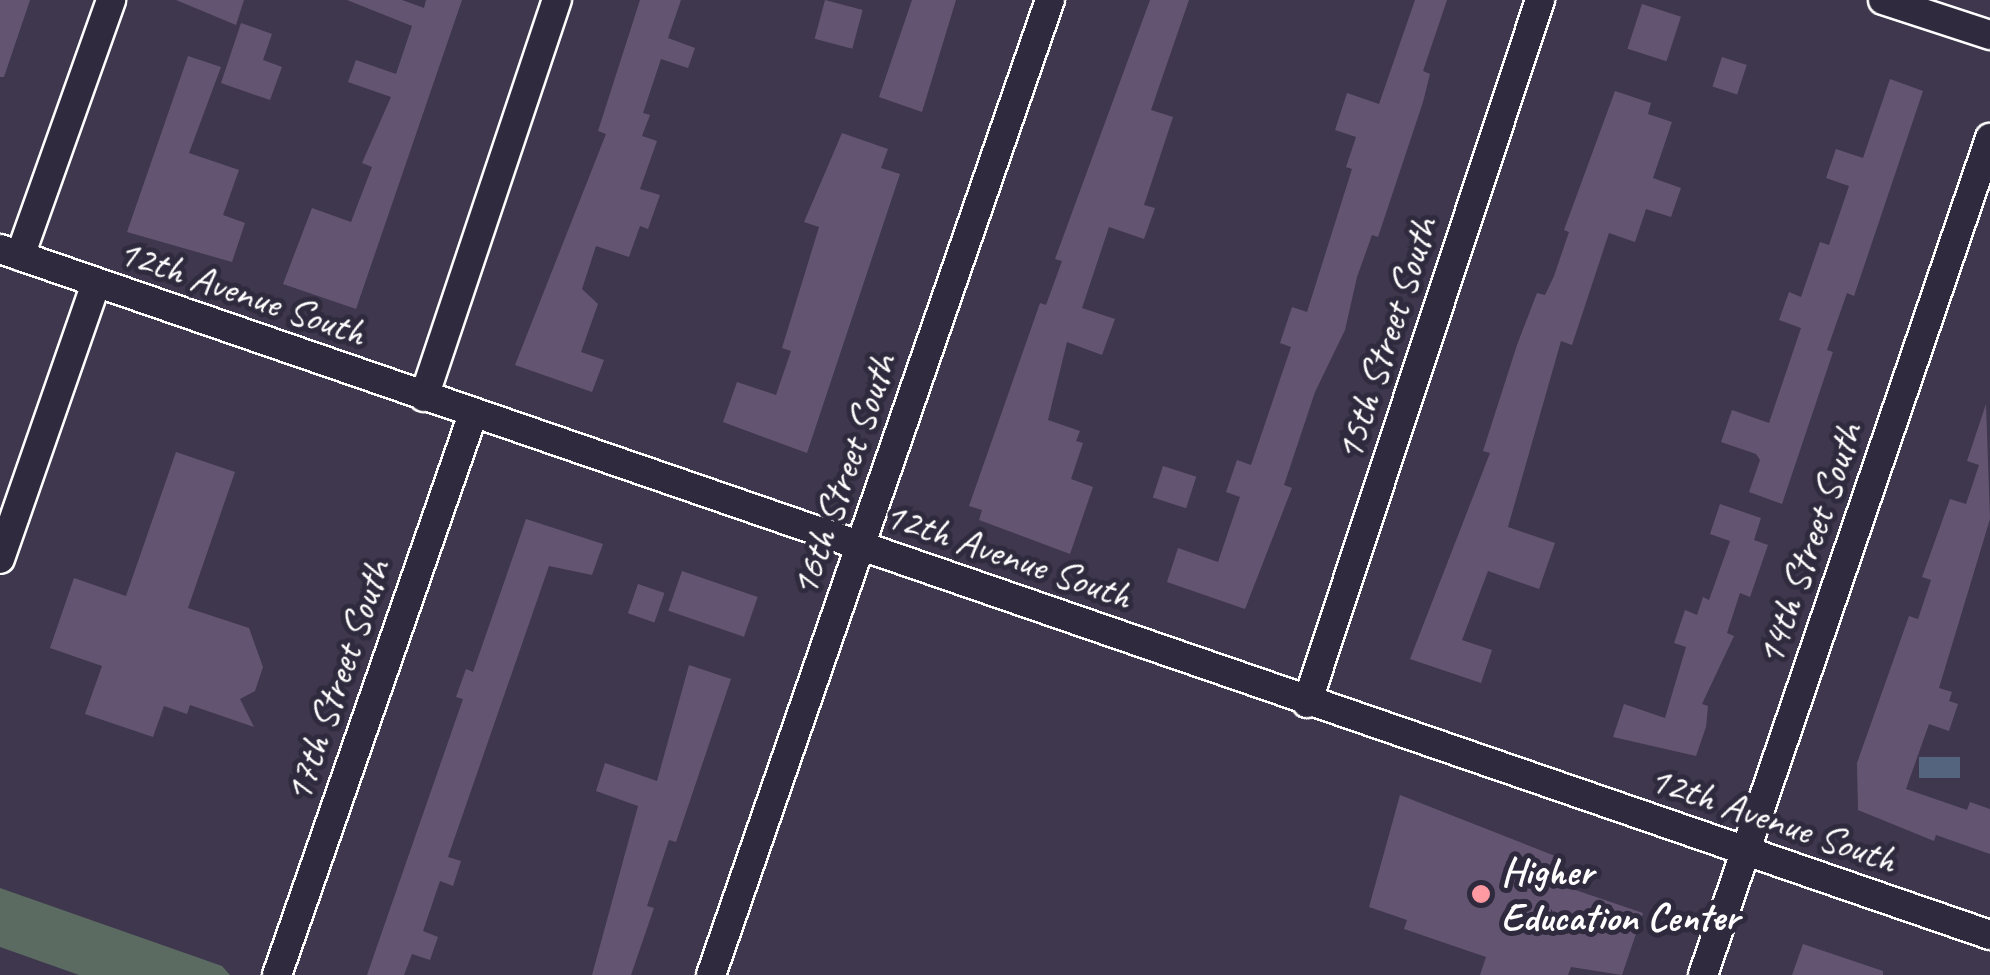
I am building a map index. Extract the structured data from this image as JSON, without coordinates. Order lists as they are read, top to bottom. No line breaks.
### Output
{"streets":{"street":["12th Avenue South","15th Street South","16th Street South","14th Street South","17th Street South"]},"crossings":[["12th Avenue South","15th Street South"],["12th Avenue South","16th Street South"],["12th Avenue South","14th Street South"],["12th Avenue South","17th Street South"]],"places":["Higher Education Center"]}
